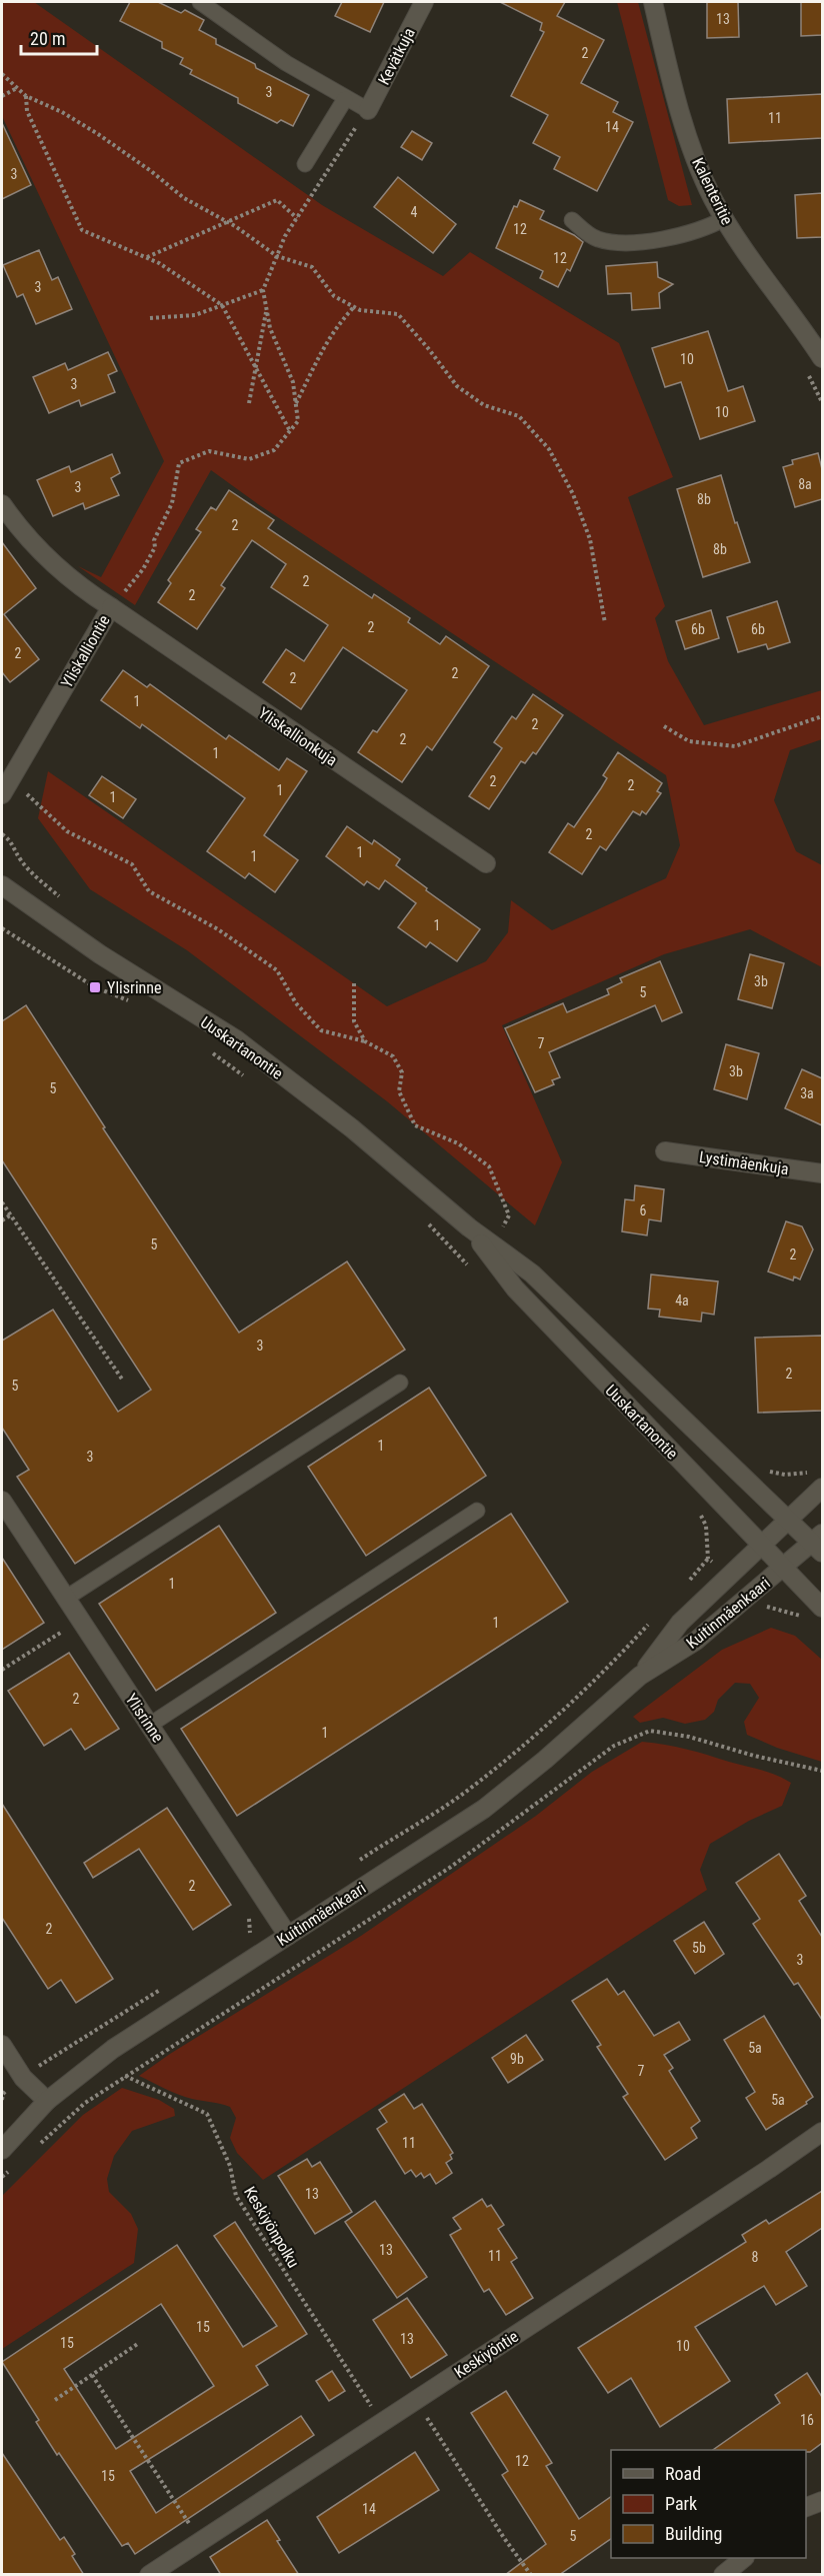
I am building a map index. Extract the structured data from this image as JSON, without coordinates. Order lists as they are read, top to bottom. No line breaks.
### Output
{"streets":{"street":["Kevätkuja","Kalenteritie","Yliskalliontie","Yliskallionkuja","Uuskartanontie","Lystimäenkuja","Kuitinmäenkaari","Ylisrinne","Keskiyöntie"],"path":["Keskiyönpolku"]},"crossings":[["Yliskalliontie","Yliskallionkuja"],["Uuskartanontie","Kuitinmäenkaari"],["Kuitinmäenkaari","Ylisrinne"],["Keskiyönpolku","Keskiyöntie"]],"places":{"transit":["Ylisrinne"]},"house_numbers":["13","2","3","11","14","3","4","12","12","3","10","3","10","8a","3","8b","2","8b","2","2","2","6b","6b","2","2","2","1","2","2","1","2","2","1","1","2","1","1","1","3b","5","7","3b","5","3a","6","5","2","4a","3","2","5","1","3","1","1","2","1","2","2","5b","3","5a","9b","7","5a","11","13","13","11","8","15","13","15","10","16","12","15","14","5"],"legend":["Road","Park","Building"],"scale_bar":"20 m"}
